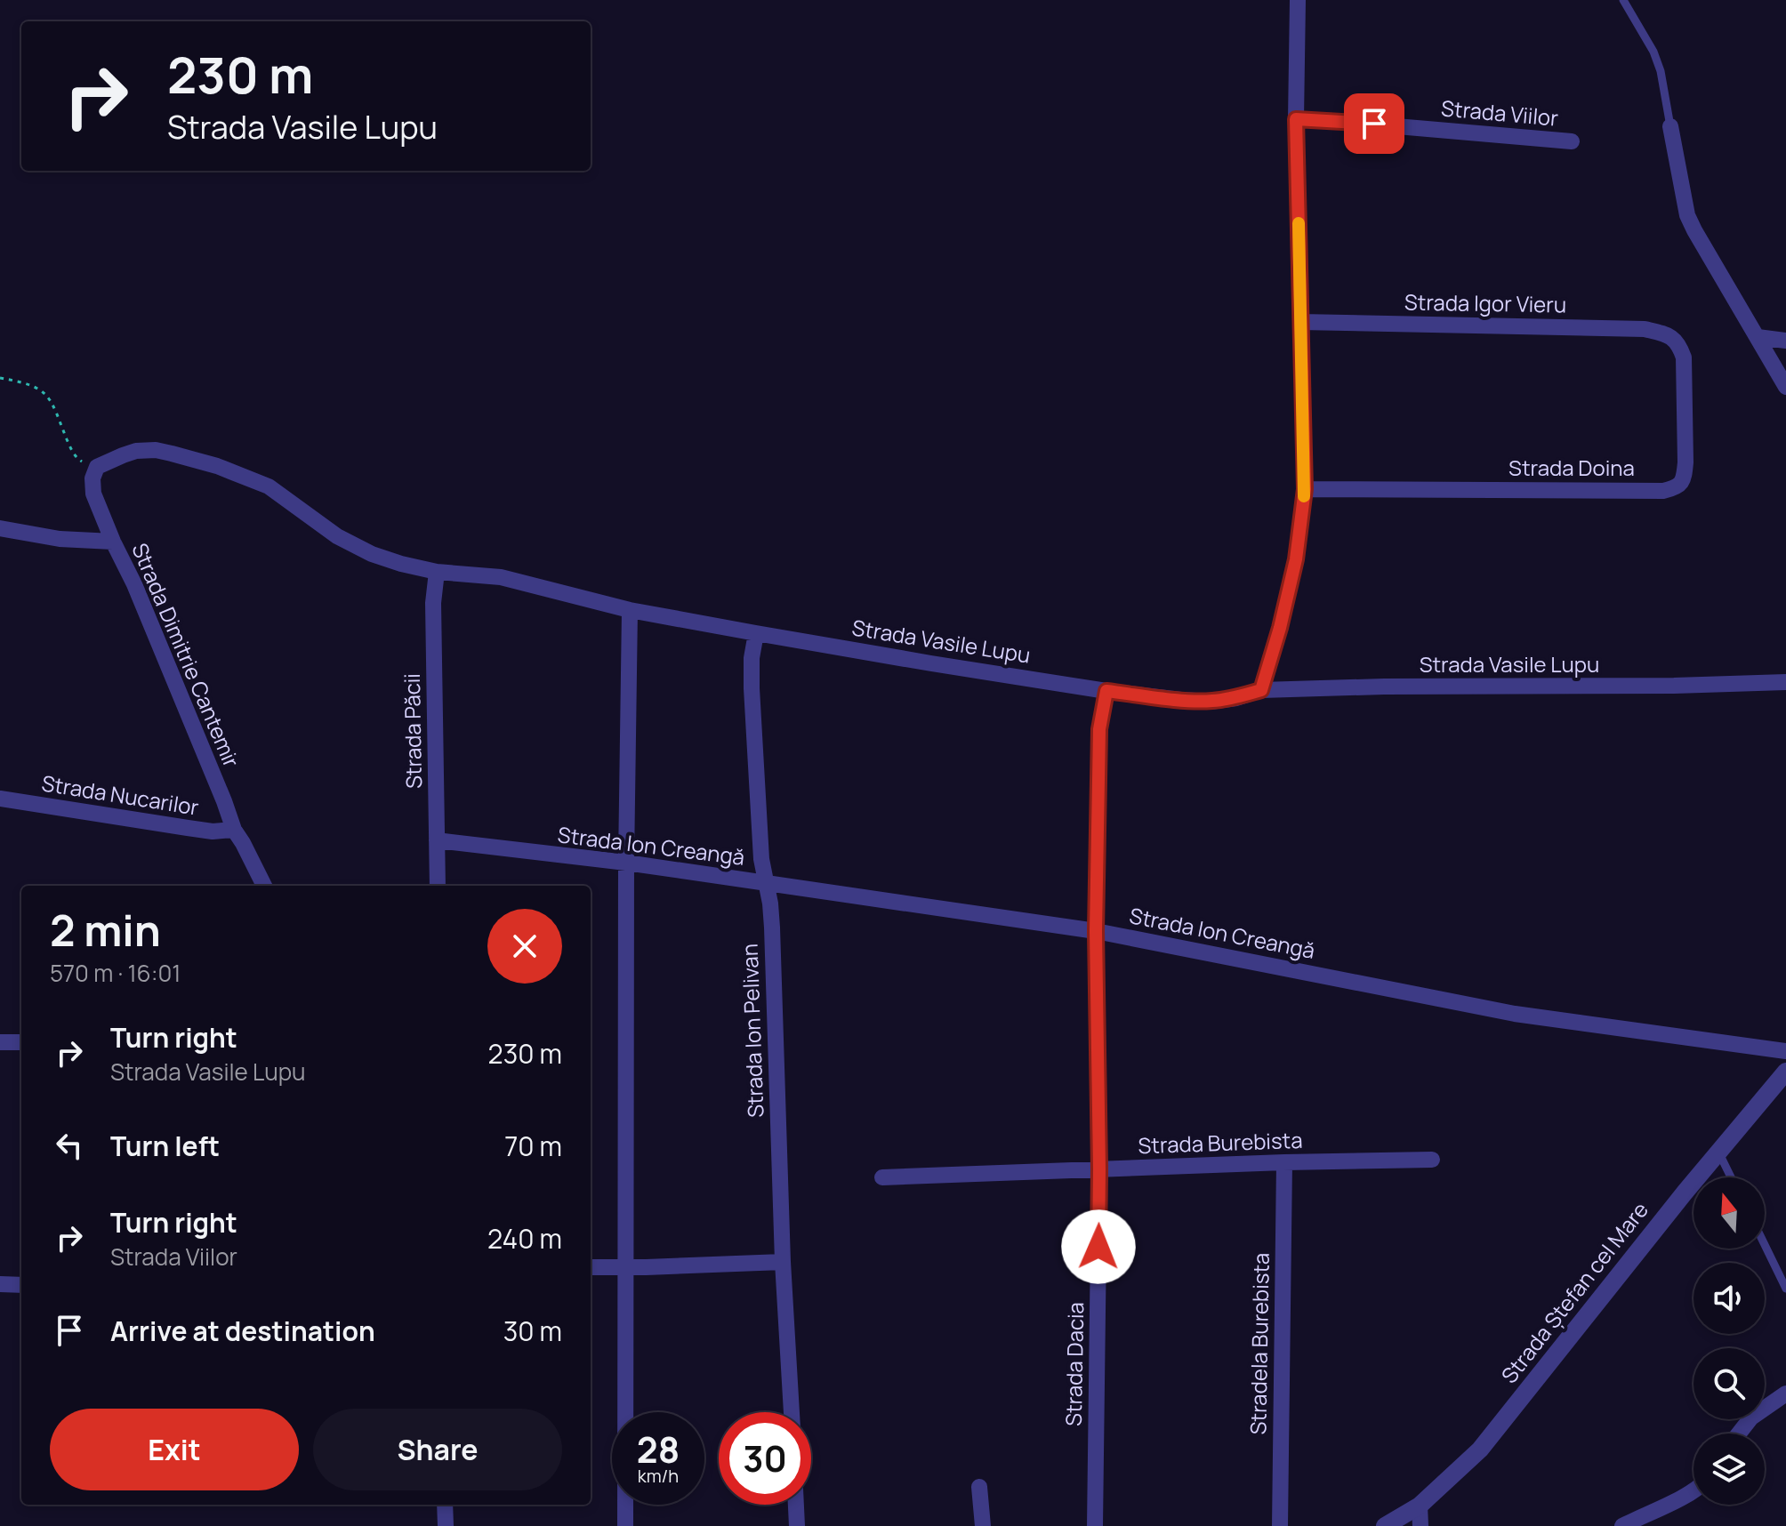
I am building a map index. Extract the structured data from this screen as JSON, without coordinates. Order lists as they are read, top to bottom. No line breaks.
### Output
{"streets":{"street":["Strada Viilor","Strada Igor Vieru","Strada Doina","Strada Vasile Lupu","Strada Dimitrie Cantemir","Strada Păcii","Strada Nucarilor","Strada Ion Creangă","Strada Ion Pelivan","Strada Burebista","Strada Ștefan cel Mare","Stradela Burebista","Strada Dacia"]},"crossings":[["Strada Igor Vieru","Strada Doina"],["Strada Vasile Lupu","Strada Păcii"],["Strada Vasile Lupu","Strada Ion Pelivan"],["Strada Vasile Lupu","Strada Dacia"],["Strada Dimitrie Cantemir","Strada Nucarilor"],["Strada Păcii","Strada Ion Creangă"],["Strada Ion Creangă","Strada Ion Pelivan"],["Strada Ion Creangă","Strada Dacia"],["Strada Burebista","Stradela Burebista"],["Strada Burebista","Strada Dacia"]],"north":"top","page":{"turn":["230 m","Strada Vasile Lupu"],"heading":["2 min","570 m · 16:01"],"list":[{"name":"Turn right","note":"Strada Vasile Lupu","value":"230 m"},{"name":"Turn left","value":"70 m"},{"name":"Turn right","note":"Strada Viilor","value":"240 m"},{"name":"Arrive at destination","value":"30 m"}],"buttons":["Exit","Share"],"speed":"28 km/h","limit":"30"}}
